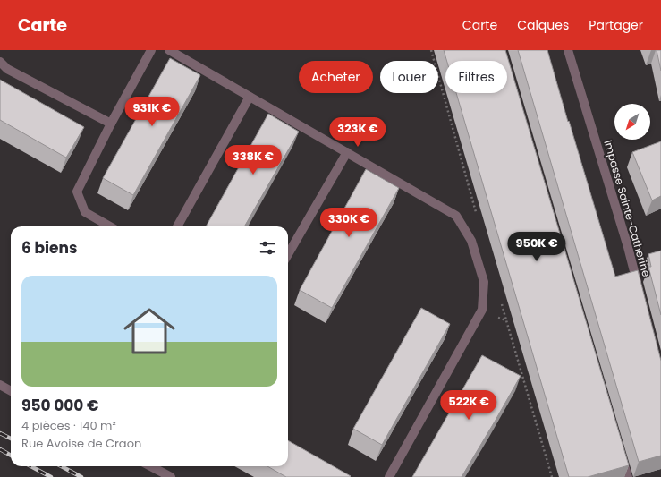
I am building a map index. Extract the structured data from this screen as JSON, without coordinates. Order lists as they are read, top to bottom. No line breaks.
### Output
{"streets":{"street":["Impasse Sainte-Catherine"]},"north":"bottom left","page":{"header":"Carte","nav":["Carte","Calques","Partager"],"chip":["Acheter","Louer","Filtres"],"price":["931K €","323K €","338K €","330K €","950K €","522K €"],"heading":"6 biens","list":[{"name":"950 000 €","note":"4 pièces · 140 m² · Rue Avoise de Craon"}]}}
